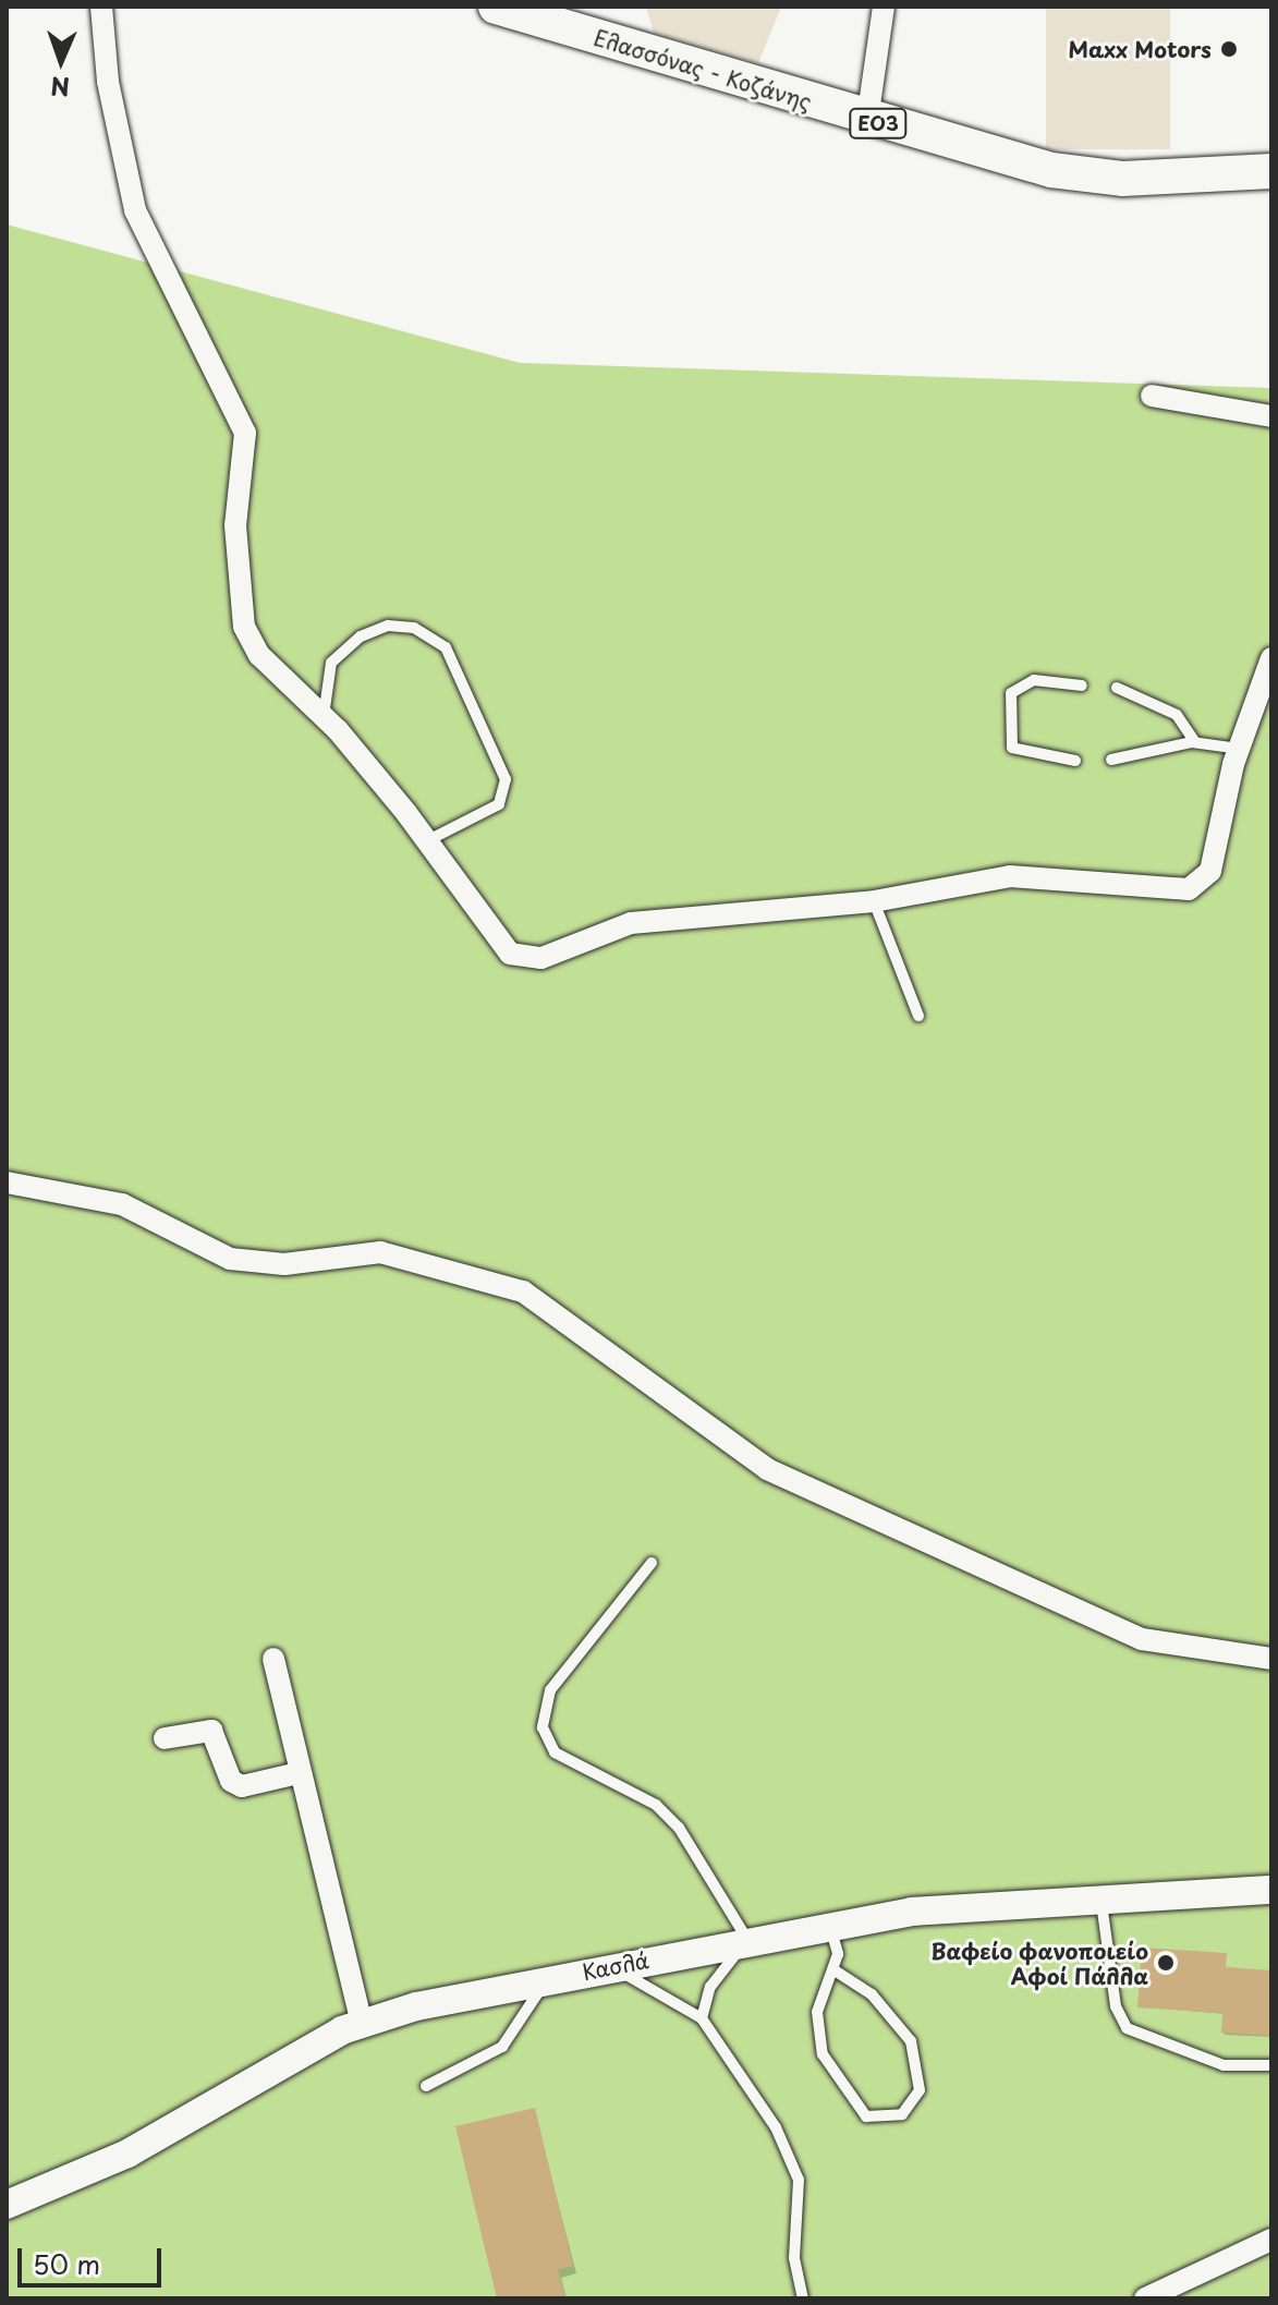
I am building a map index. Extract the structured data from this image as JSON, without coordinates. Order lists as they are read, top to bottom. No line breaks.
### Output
{"streets":{"main road":["Ελασσόνας - Κοζάνης","ΕΟ3"],"street":["Κασλά"]},"places":["Maxx Motors","Βαφείο φανοποιείο Αφοί Πάλλα"],"scale_bar":"50 m","north":"bottom"}
